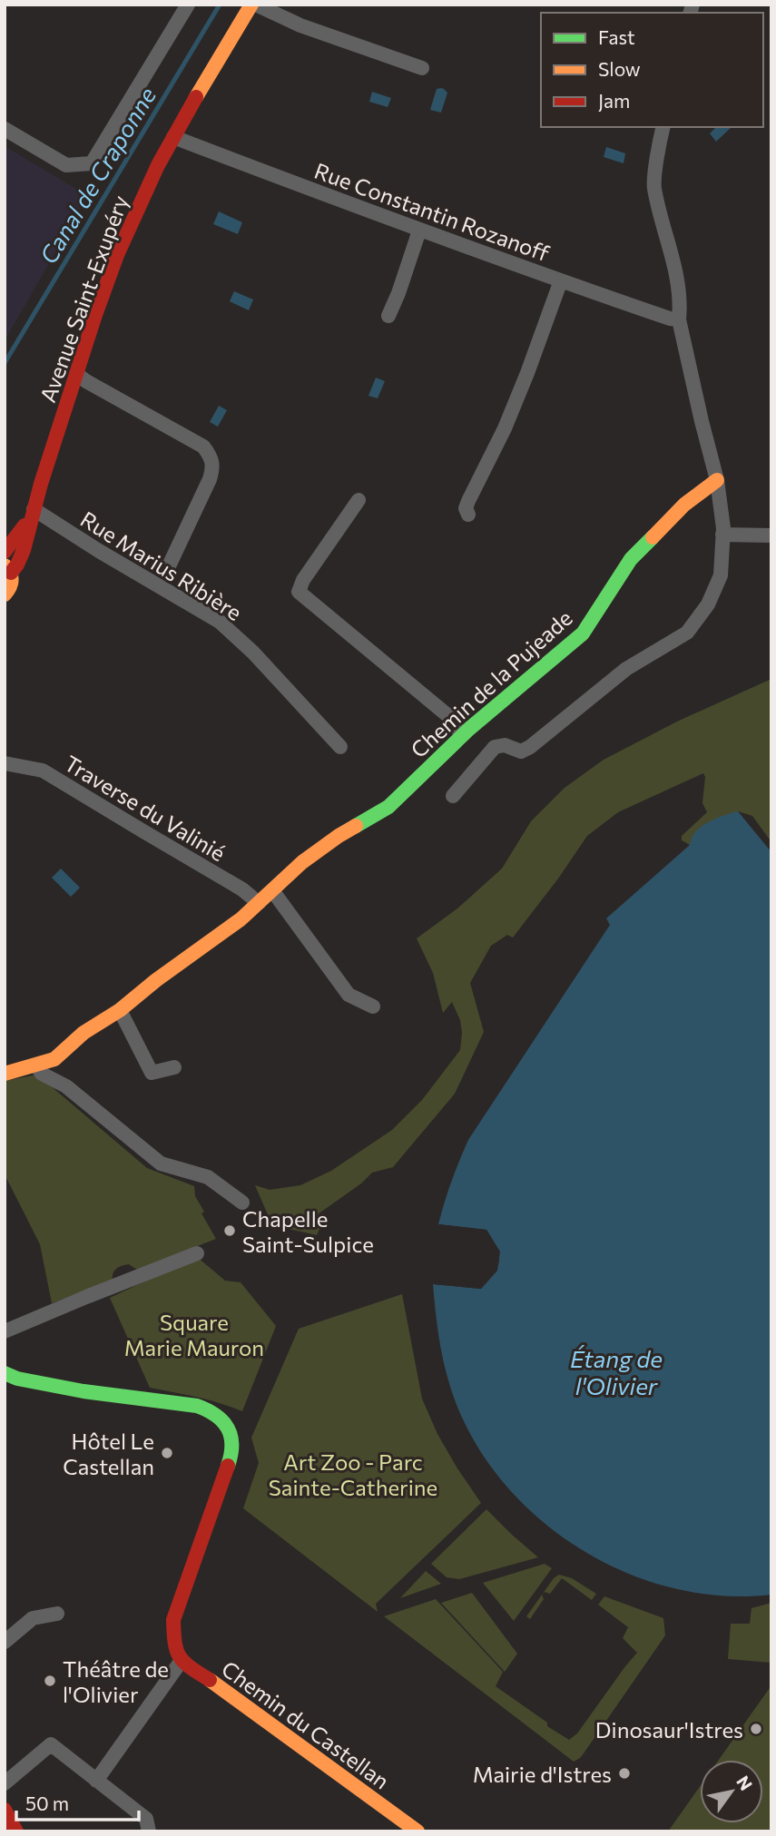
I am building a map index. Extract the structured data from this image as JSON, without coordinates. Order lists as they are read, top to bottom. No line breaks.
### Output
{"streets":{"street":["Rue Constantin Rozanoff","Avenue Saint-Exupéry","Rue Marius Ribière","Chemin de la Pujeade","Traverse du Valinié","Chemin du Castellan"]},"crossings":[["Rue Constantin Rozanoff","Avenue Saint-Exupéry"],["Avenue Saint-Exupéry","Rue Marius Ribière"],["Chemin de la Pujeade","Traverse du Valinié"]],"water":["Canal de Craponne","Étang de l'Olivier"],"parks":["Square Marie Mauron","Art Zoo - Parc Sainte-Catherine"],"places":["Chapelle Saint-Sulpice","Hôtel Le Castellan","Théâtre de l'Olivier","Dinosaur'Istres","Mairie d'Istres"],"legend":["Fast","Slow","Jam"],"scale_bar":"50 m","north":"top right"}
